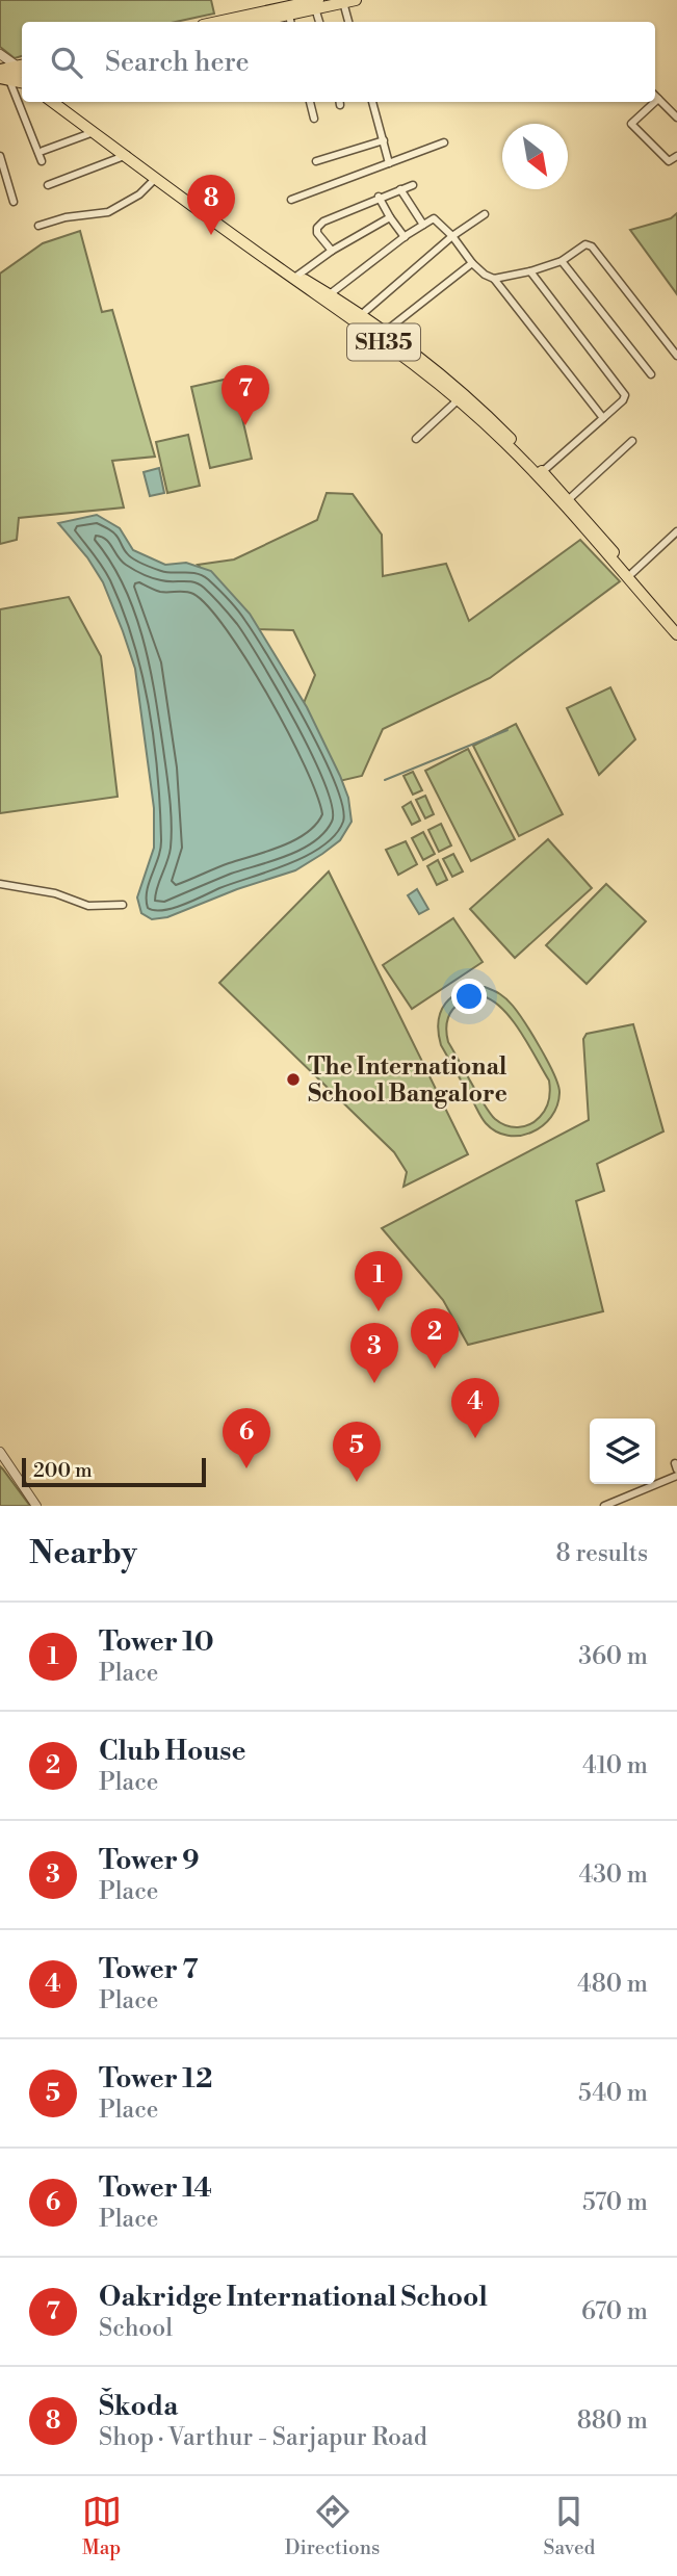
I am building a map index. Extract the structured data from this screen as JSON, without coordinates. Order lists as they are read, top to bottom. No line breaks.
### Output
{"streets":{"main road":["SH35"]},"places":["The International School Bangalore"],"scale_bar":"200 m","north":"bottom right","page":{"search":"Search here","pins":["8","7","1","2","3","4","6","5"],"scale":"200 m","heading":["Nearby","8 results"],"list":[{"mark":"1","name":"Tower 10","note":"Place","value":"360 m"},{"mark":"2","name":"Club House","note":"Place","value":"410 m"},{"mark":"3","name":"Tower 9","note":"Place","value":"430 m"},{"mark":"4","name":"Tower 7","note":"Place","value":"480 m"},{"mark":"5","name":"Tower 12","note":"Place","value":"540 m"},{"mark":"6","name":"Tower 14","note":"Place","value":"570 m"},{"mark":"7","name":"Oakridge International School","note":"School","value":"670 m"},{"mark":"8","name":"Škoda","note":"Shop · Varthur - Sarjapur Road","value":"880 m"}],"nav":["Map","Directions","Saved"]}}
